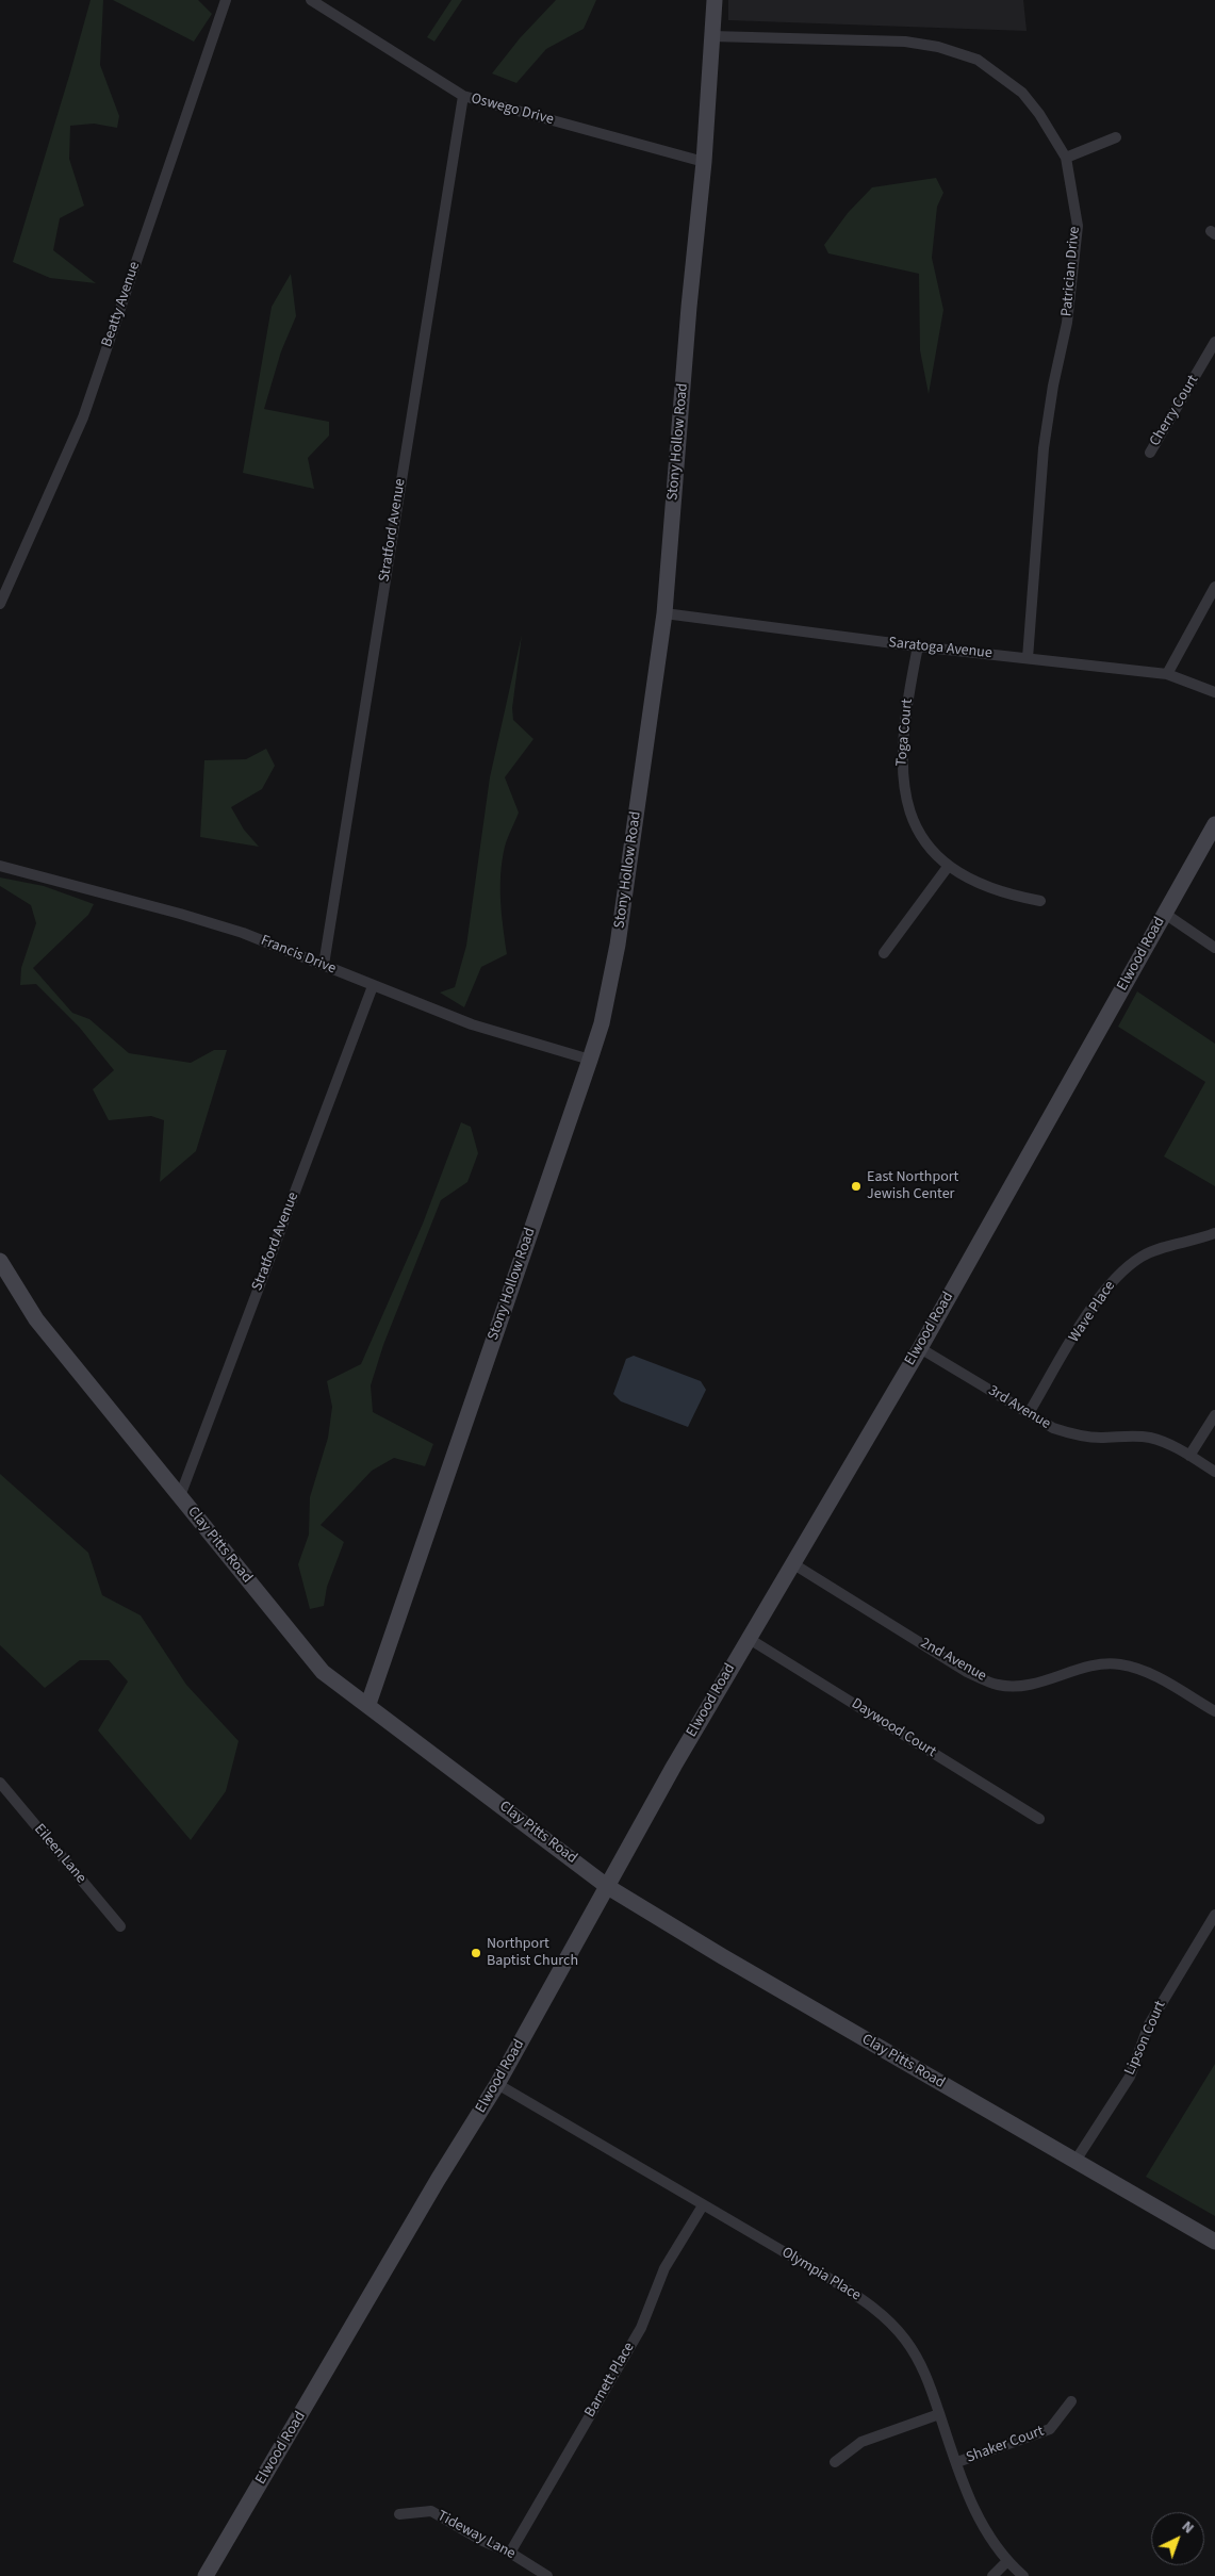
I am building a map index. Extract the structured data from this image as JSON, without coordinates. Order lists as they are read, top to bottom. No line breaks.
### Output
{"streets":{"street":["Oswego Drive","Patrician Drive","Beatty Avenue","Cherry Court","Stony Hollow Road","Stratford Avenue","Saratoga Avenue","Toga Court","Elwood Road","Francis Drive","Wave Place","3rd Avenue","Clay Pitts Road","2nd Avenue","Daywood Court","Eileen Lane","Lipson Court","Olympia Place","Barnett Place","Shaker Court","Tideway Lane"]},"crossings":[["Oswego Drive","Stony Hollow Road"],["Oswego Drive","Stratford Avenue"],["Patrician Drive","Stony Hollow Road"],["Patrician Drive","Saratoga Avenue"],["Stony Hollow Road","Saratoga Avenue"],["Stony Hollow Road","Francis Drive"],["Stony Hollow Road","Clay Pitts Road"],["Stratford Avenue","Francis Drive"],["Stratford Avenue","Clay Pitts Road"],["Saratoga Avenue","Toga Court"],["Elwood Road","3rd Avenue"],["Elwood Road","Clay Pitts Road"],["Elwood Road","2nd Avenue"],["Elwood Road","Daywood Court"],["Elwood Road","Olympia Place"],["Wave Place","3rd Avenue"],["Clay Pitts Road","Lipson Court"],["Olympia Place","Barnett Place"],["Olympia Place","Shaker Court"],["Barnett Place","Tideway Lane"]],"places":["East Northport Jewish Center","Northport Baptist Church"],"north":"top right"}
